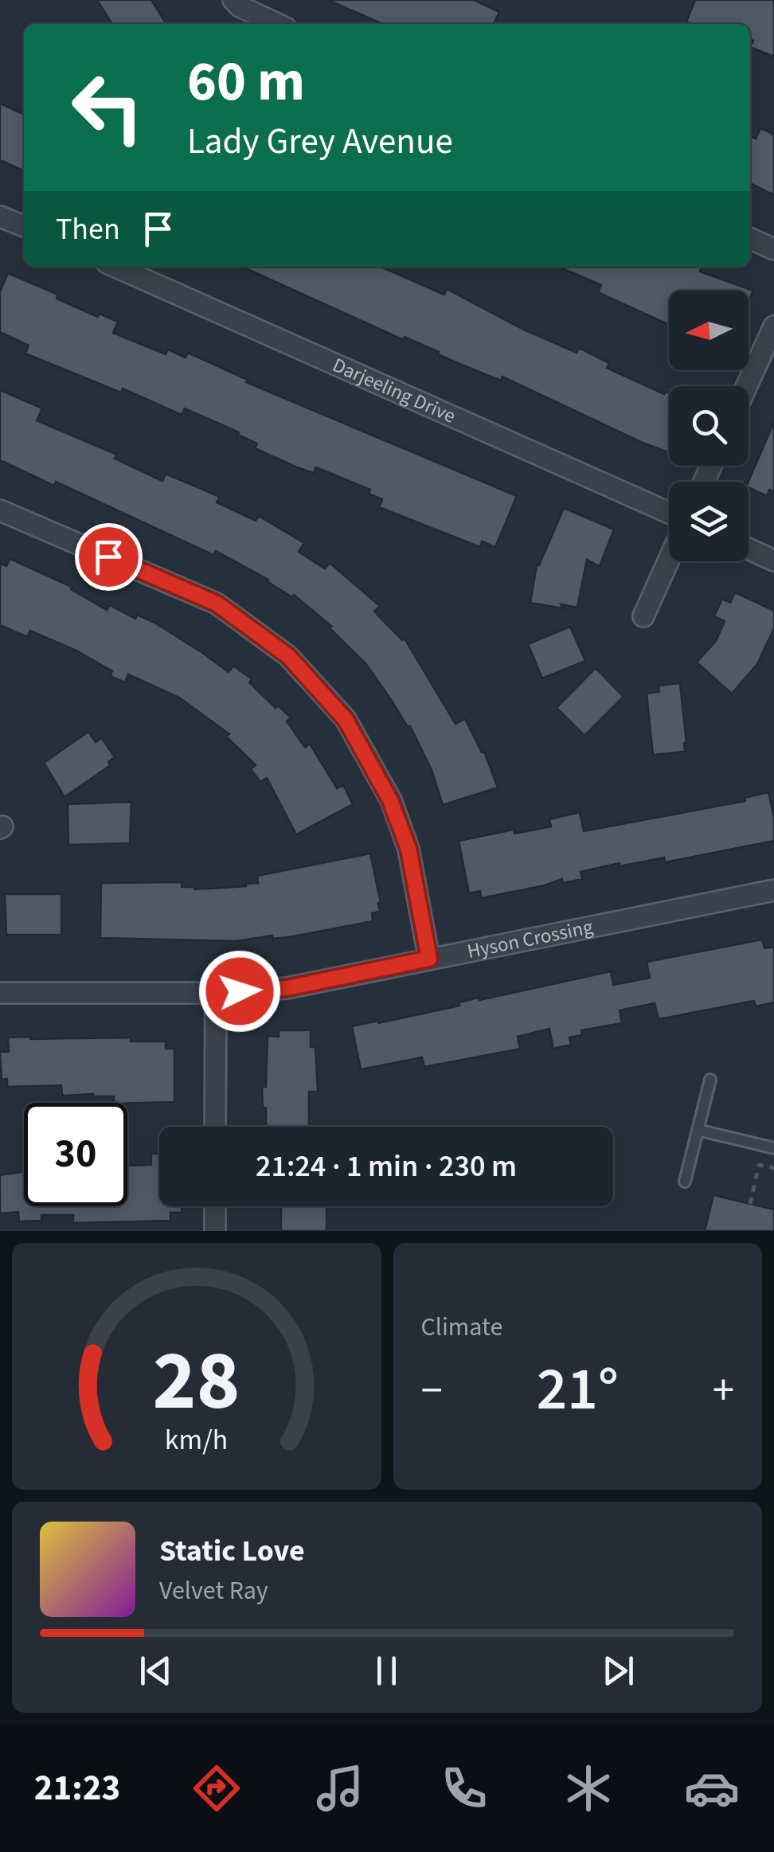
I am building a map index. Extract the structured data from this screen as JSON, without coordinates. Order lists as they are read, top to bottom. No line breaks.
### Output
{"streets":{"street":["Darjeeling Drive","Hyson Crossing"]},"north":"left","page":{"turn":["60 m","Lady Grey Avenue"],"then":"Then","limit":"30","trip":"21:24 · 1 min · 230 m","tile":"Climate","heat":["−","21°","+"],"song":["Static Love","Velvet Ray"],"tabs":"21:23","gauge":["28","km/h"]}}
